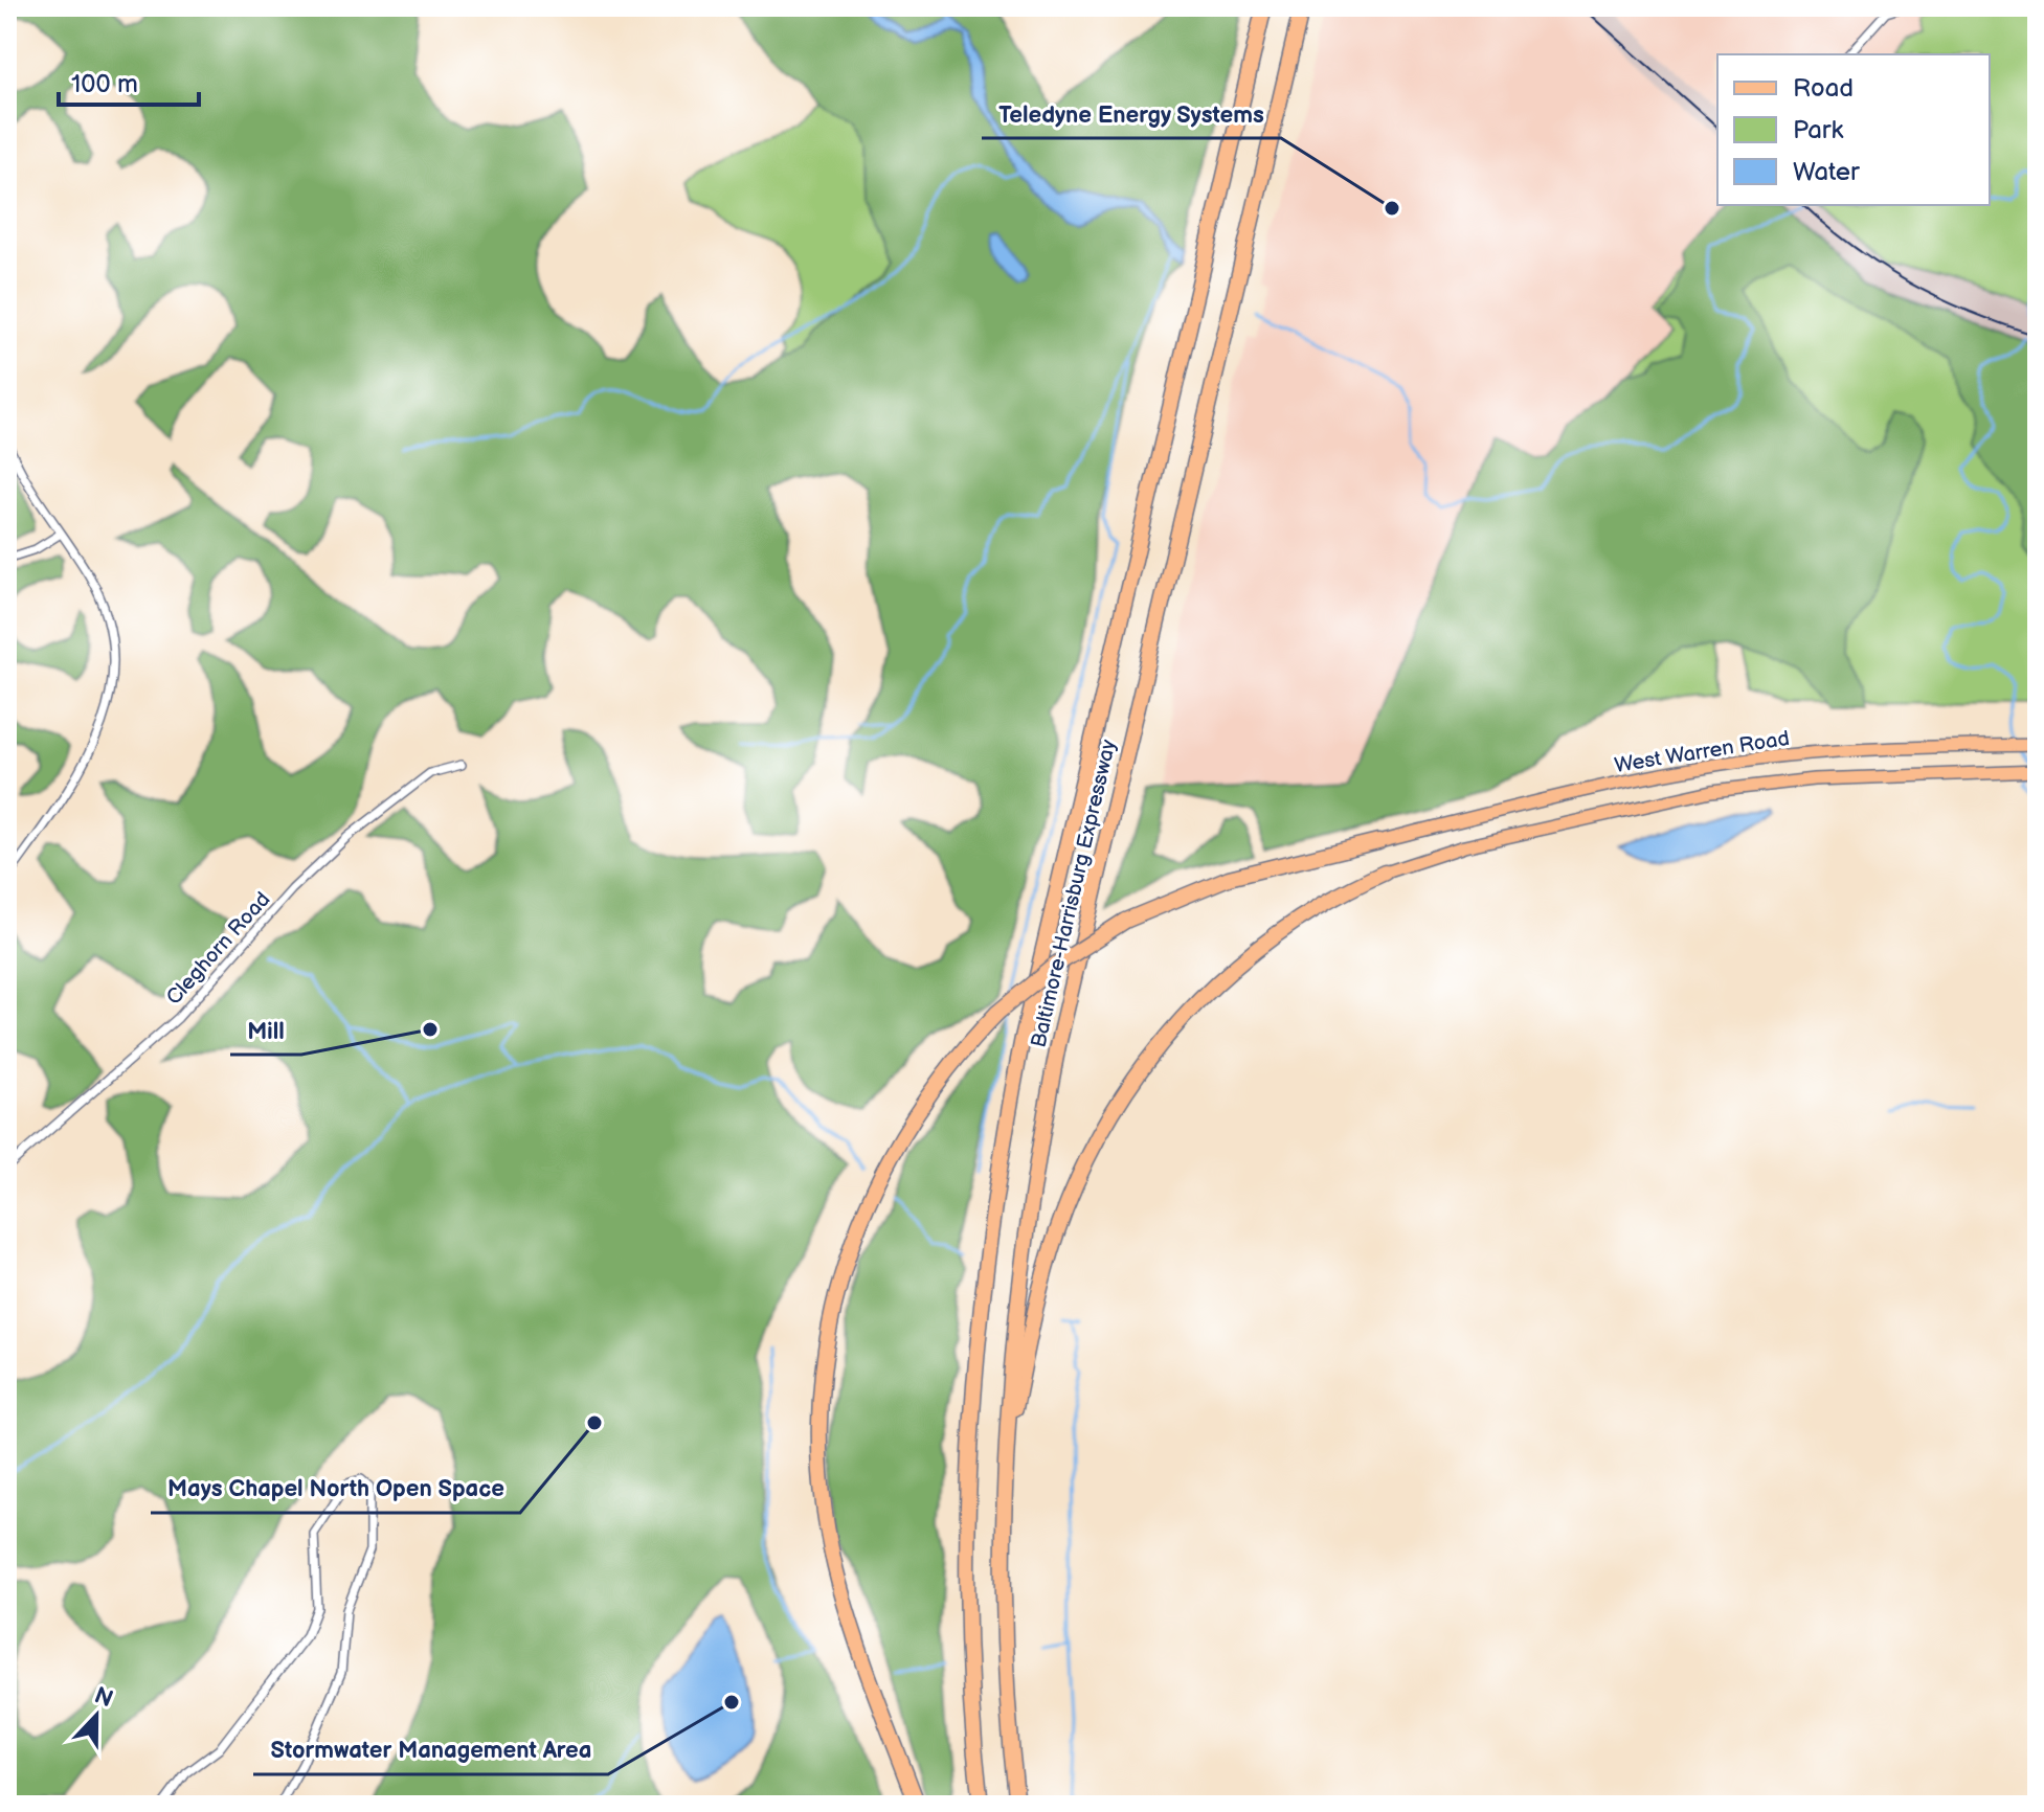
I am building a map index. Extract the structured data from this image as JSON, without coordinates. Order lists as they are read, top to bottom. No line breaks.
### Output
{"streets":{"highway":["Baltimore-Harrisburg Expressway"],"main road":["West Warren Road"],"street":["Cleghorn Road"]},"places":["Teledyne Energy Systems","Mill","Mays Chapel North Open Space","Stormwater Management Area"],"legend":["Road","Park","Water"],"scale_bar":"100 m","north":"top"}
